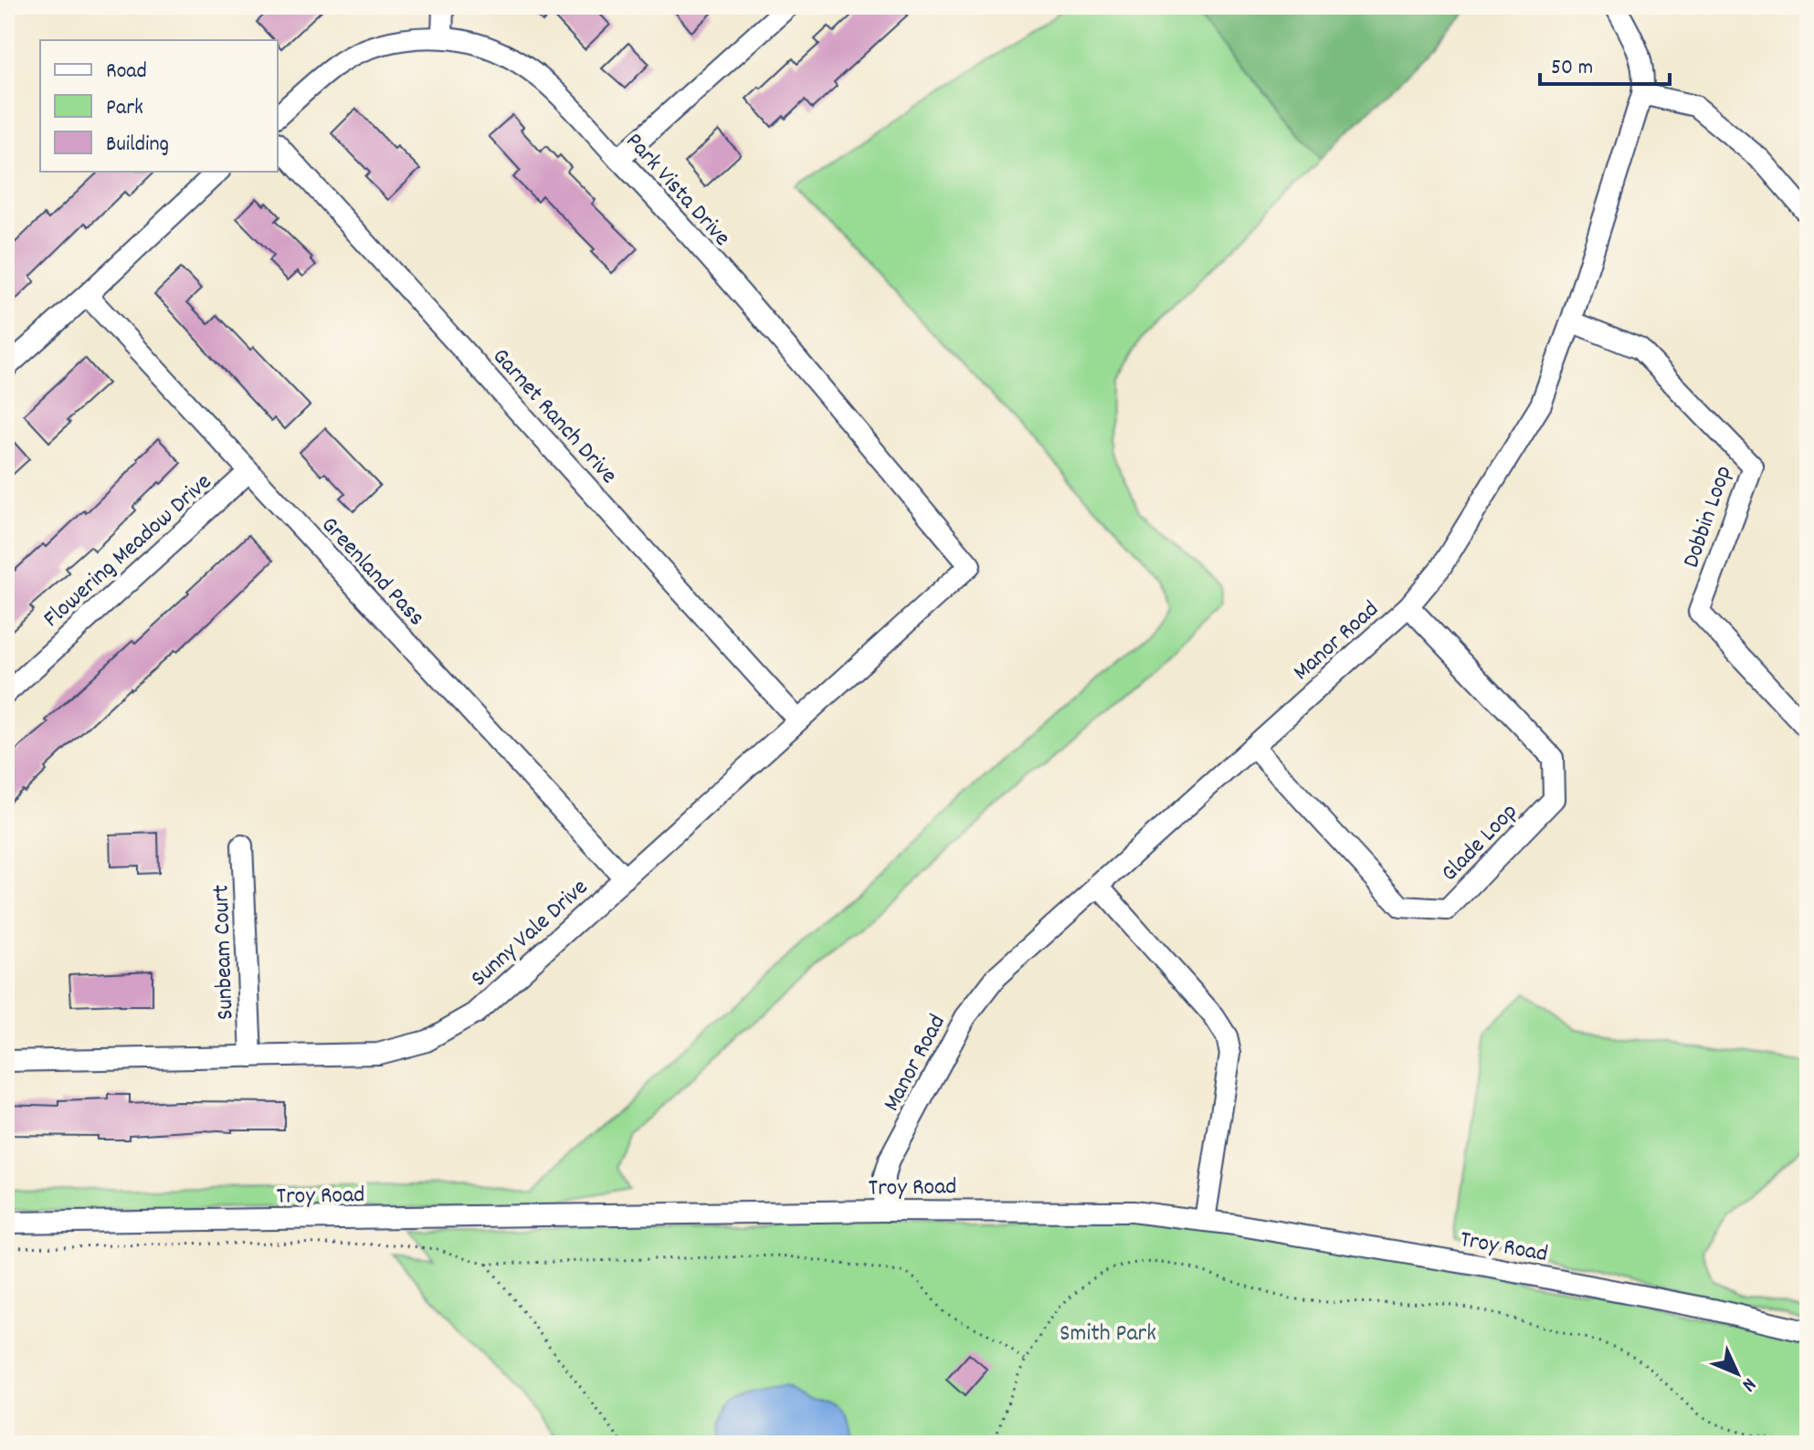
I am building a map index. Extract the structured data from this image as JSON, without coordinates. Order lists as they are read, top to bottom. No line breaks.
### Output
{"streets":{"street":["Park Vista Drive","Garnet Ranch Drive","Dobbin Loop","Flowering Meadow Drive","Greenland Pass","Manor Road","Glade Loop","Sunny Vale Drive","Sunbeam Court","Troy Road"]},"crossings":[["Park Vista Drive","Sunny Vale Drive"],["Garnet Ranch Drive","Sunny Vale Drive"],["Dobbin Loop","Manor Road"],["Flowering Meadow Drive","Greenland Pass"],["Greenland Pass","Sunny Vale Drive"],["Manor Road","Glade Loop"],["Manor Road","Troy Road"],["Sunny Vale Drive","Sunbeam Court"]],"parks":["Smith Park"],"legend":["Road","Park","Building"],"scale_bar":"50 m","north":"bottom right"}
